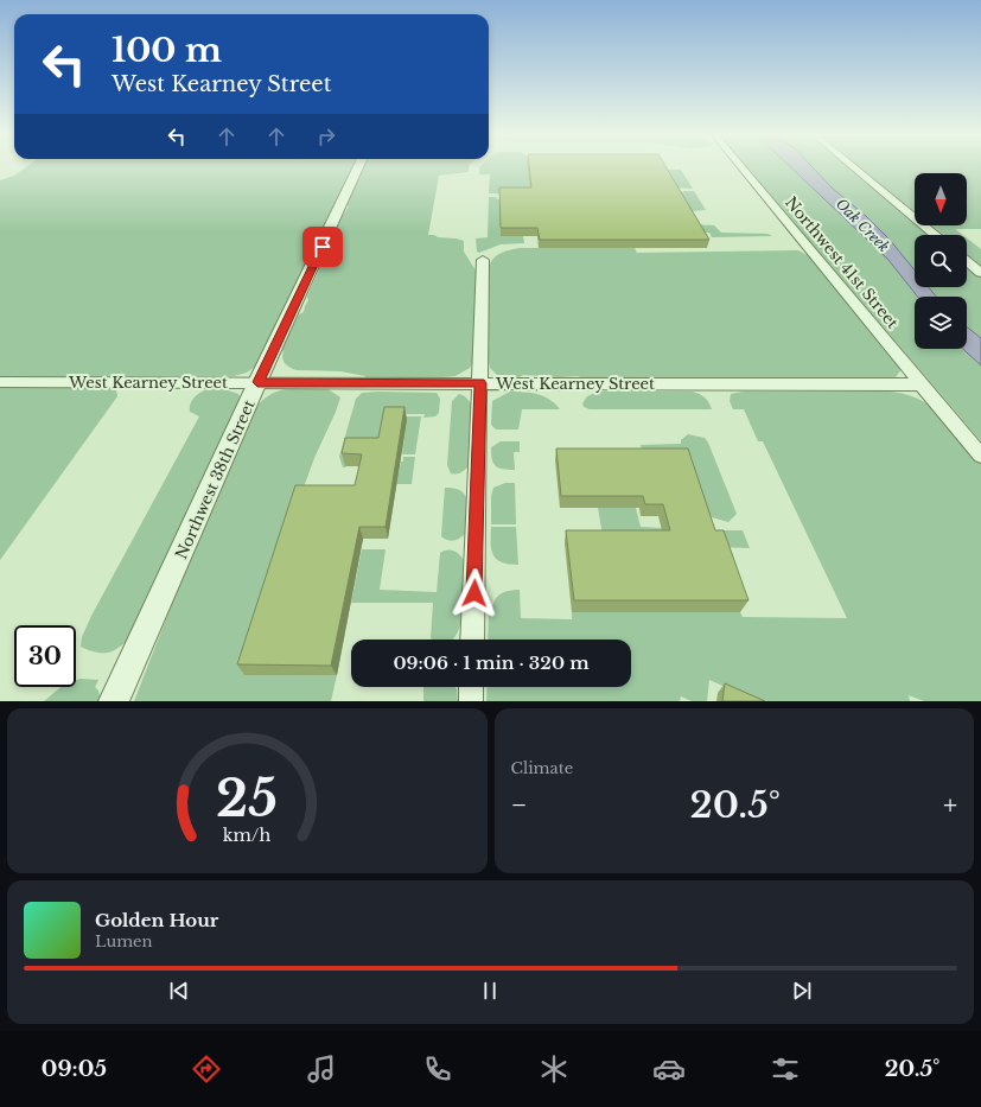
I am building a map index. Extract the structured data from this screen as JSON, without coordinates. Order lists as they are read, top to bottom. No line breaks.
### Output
{"streets":{"street":["Northwest 41st Street","West Kearney Street","Northwest 38th Street"]},"crossings":[["Northwest 41st Street","West Kearney Street"],["West Kearney Street","Northwest 38th Street"]],"water":["Oak Creek"],"north":"bottom","page":{"turn":["100 m","West Kearney Street"],"limit":"30","trip":"09:06 · 1 min · 320 m","tile":"Climate","heat":["−","20.5°","+"],"song":["Golden Hour","Lumen"],"tabs":["09:05","20.5°"],"gauge":["25","km/h"]}}
